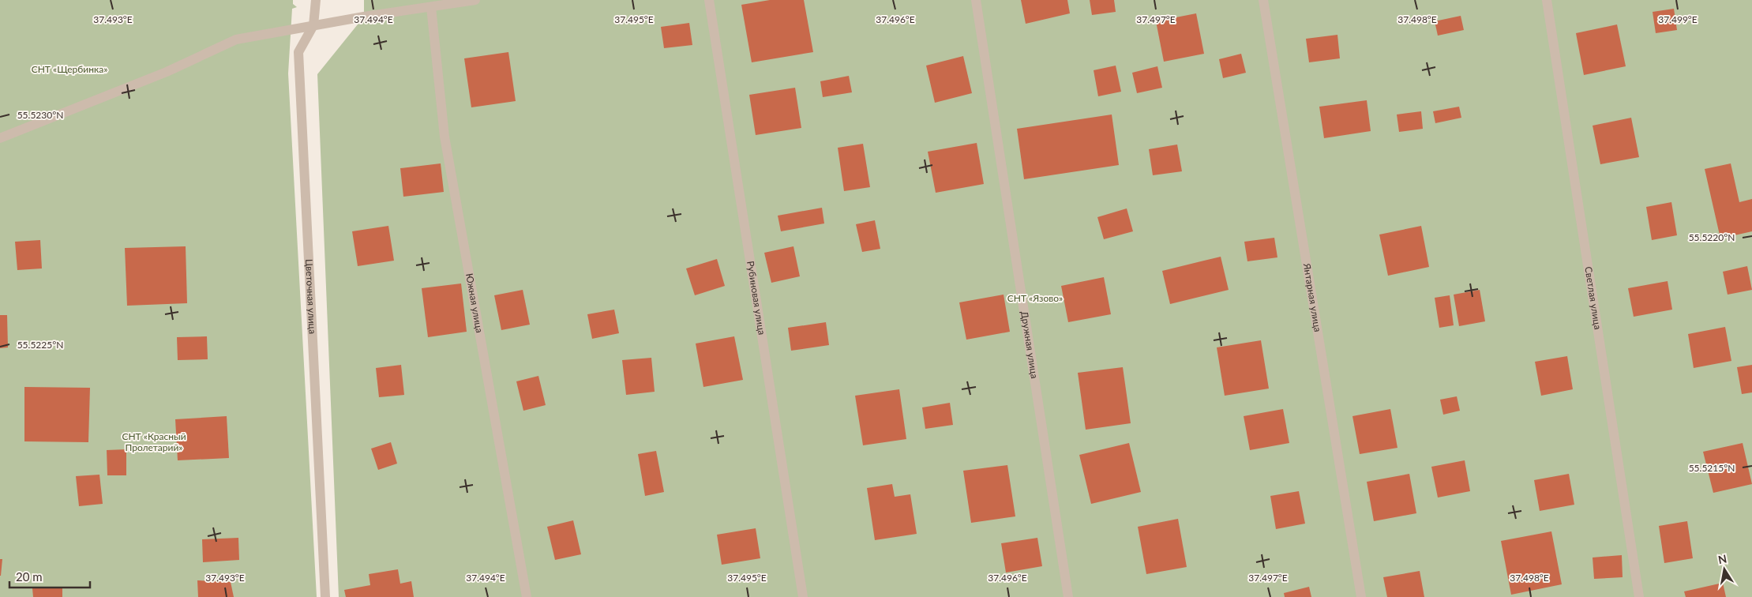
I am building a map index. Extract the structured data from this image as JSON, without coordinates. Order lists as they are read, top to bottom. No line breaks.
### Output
{"streets":{"street":["Цветочная улица","Рубиновая улица","Янтарная улица","Светлая улица","Южная улица","Дружная улица"]},"parks":["СНТ «Щербинка»","СНТ «Язово»","СНТ «Красный Пролетарий»"],"scale_bar":"20 m","north":"top","coordinates":["37.493°E","37.494°E","37.495°E","37.496°E","37.497°E","37.498°E","37.499°E","55.5230°N","55.5220°N","55.5225°N","55.5215°N"]}
